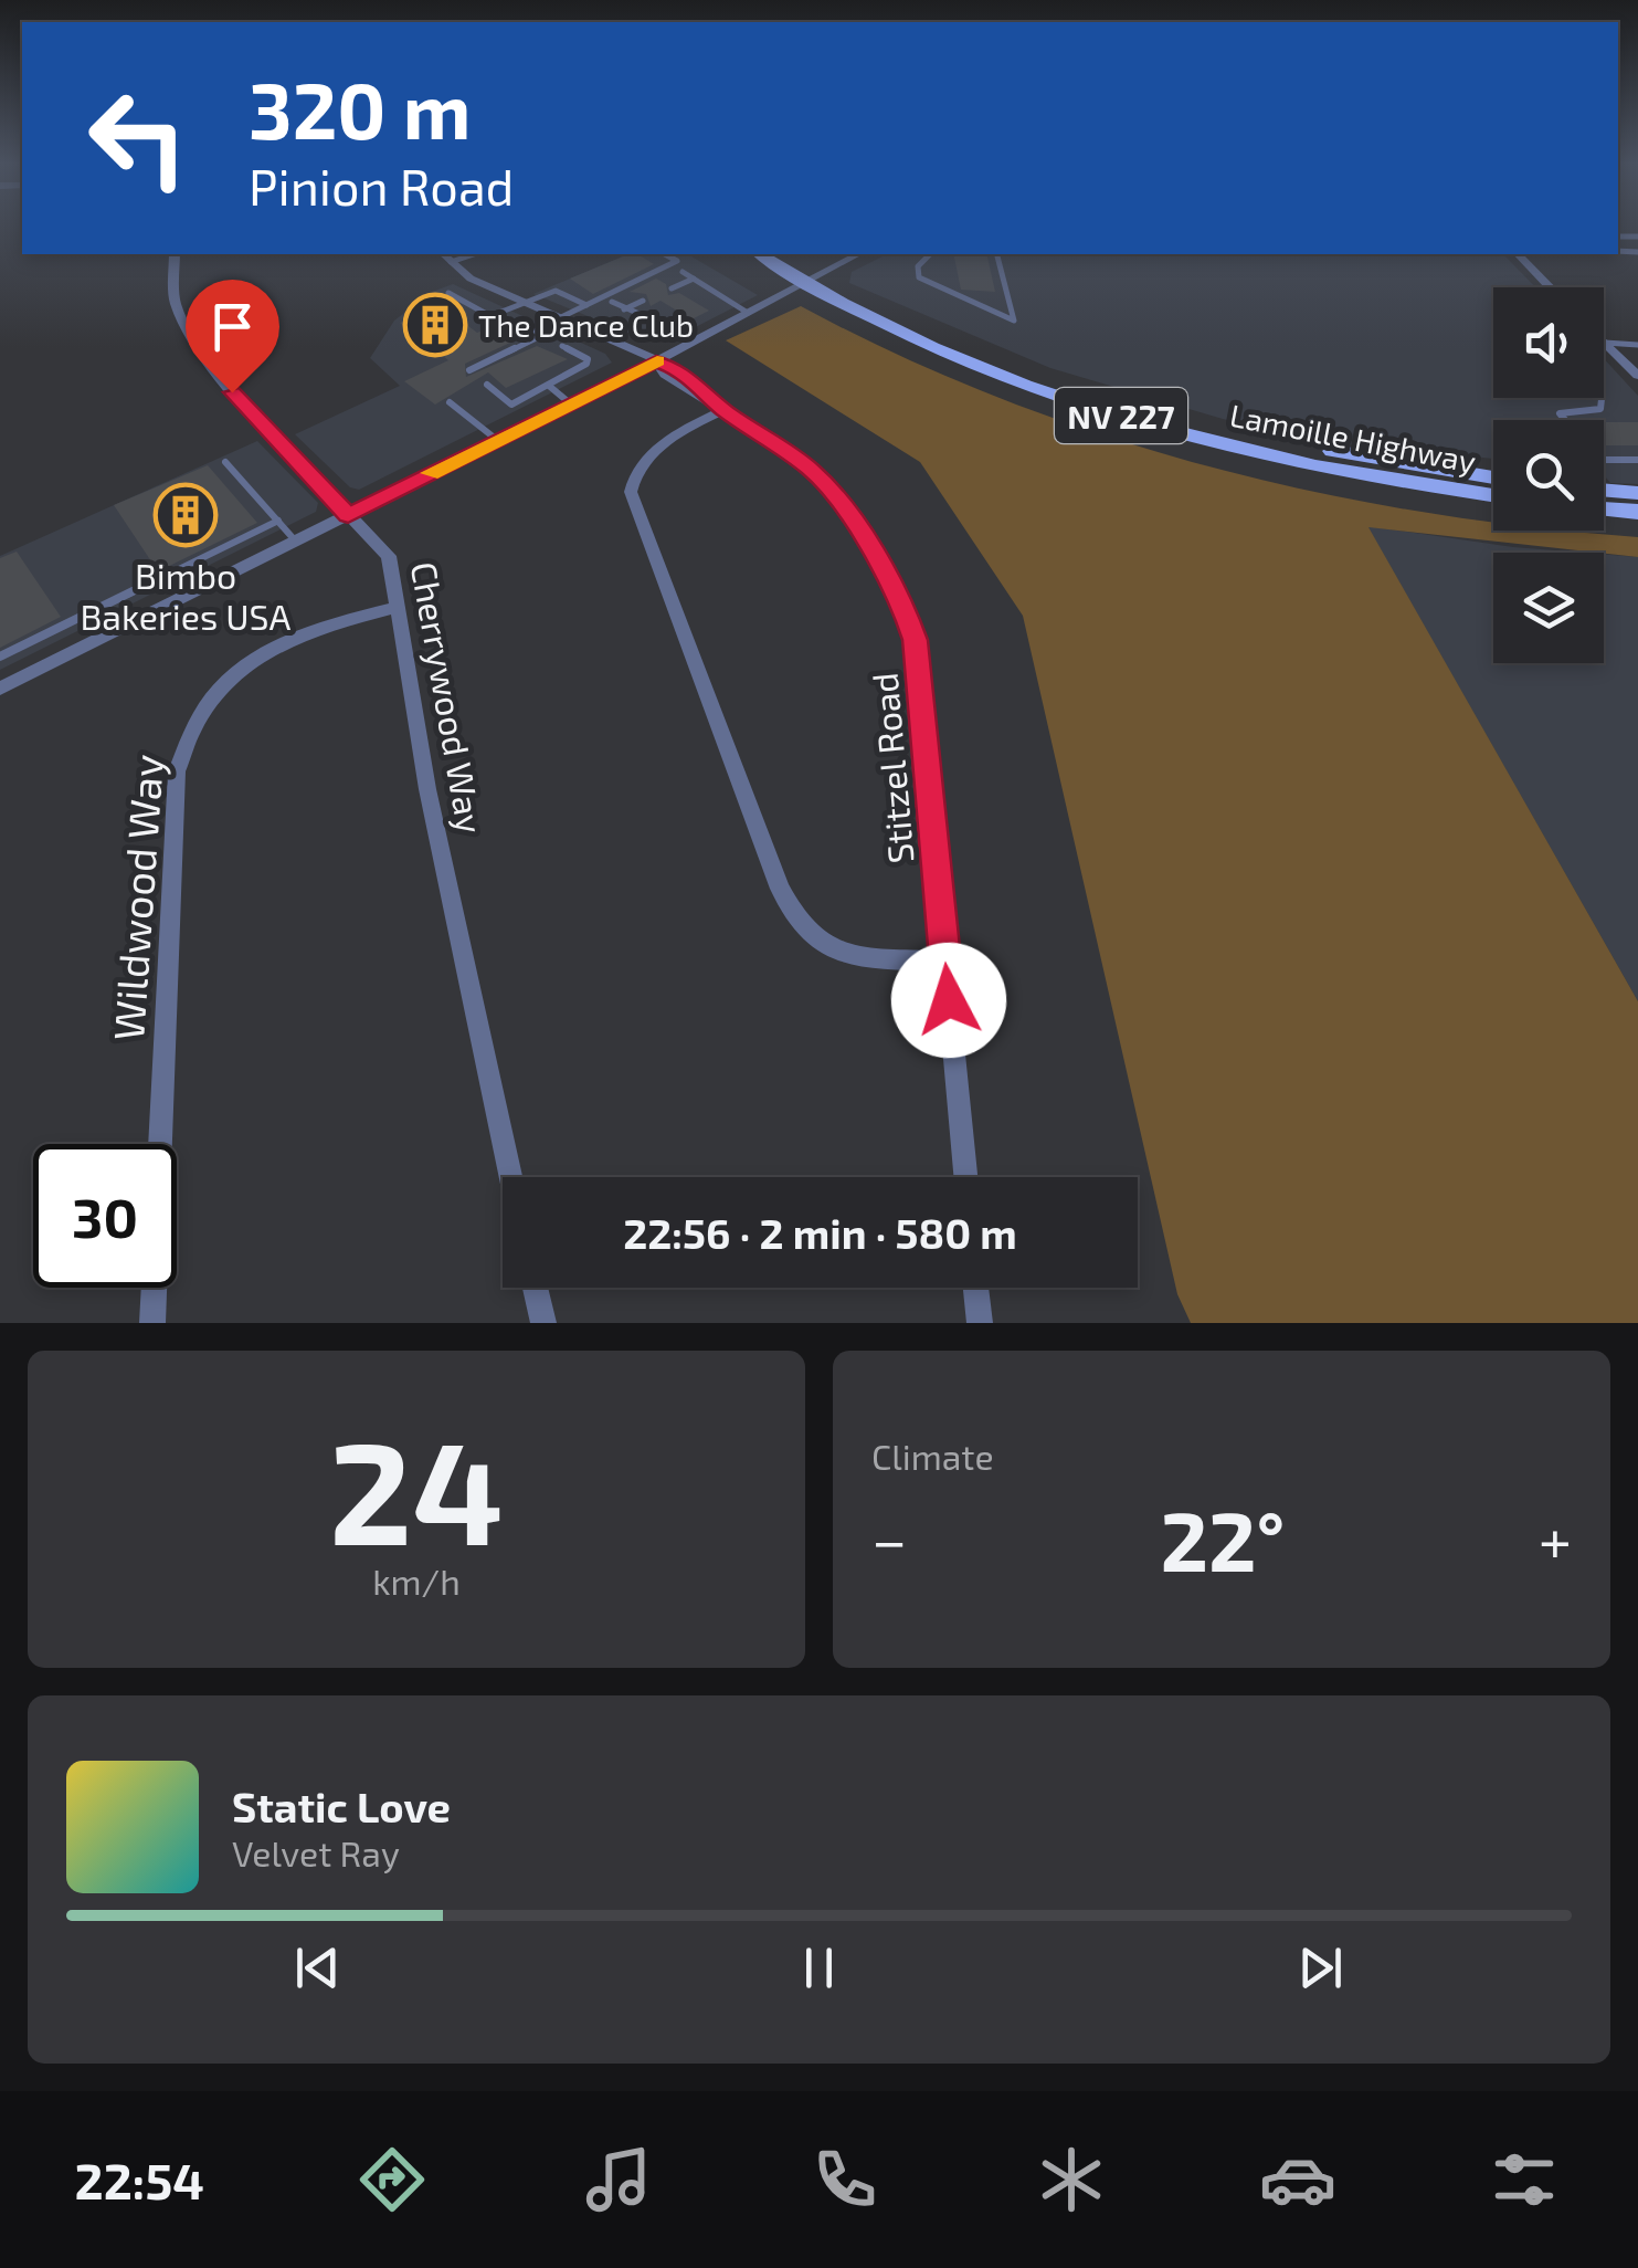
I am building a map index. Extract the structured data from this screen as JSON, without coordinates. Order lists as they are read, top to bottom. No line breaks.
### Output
{"streets":{"main road":["NV 227","Lamoille Highway"],"street":["Cherrywood Way","Stitzel Road","Wildwood Way"]},"crossings":[["Cherrywood Way","Wildwood Way"]],"places":{"building":["The Dance Club","Bimbo Bakeries USA"]},"page":{"turn":["320 m","Pinion Road"],"limit":"30","trip":"22:56 · 2 min · 580 m","tile":[["24","km/h"],"Climate"],"heat":["−","22°","+"],"song":["Static Love","Velvet Ray"],"tabs":"22:54"}}
